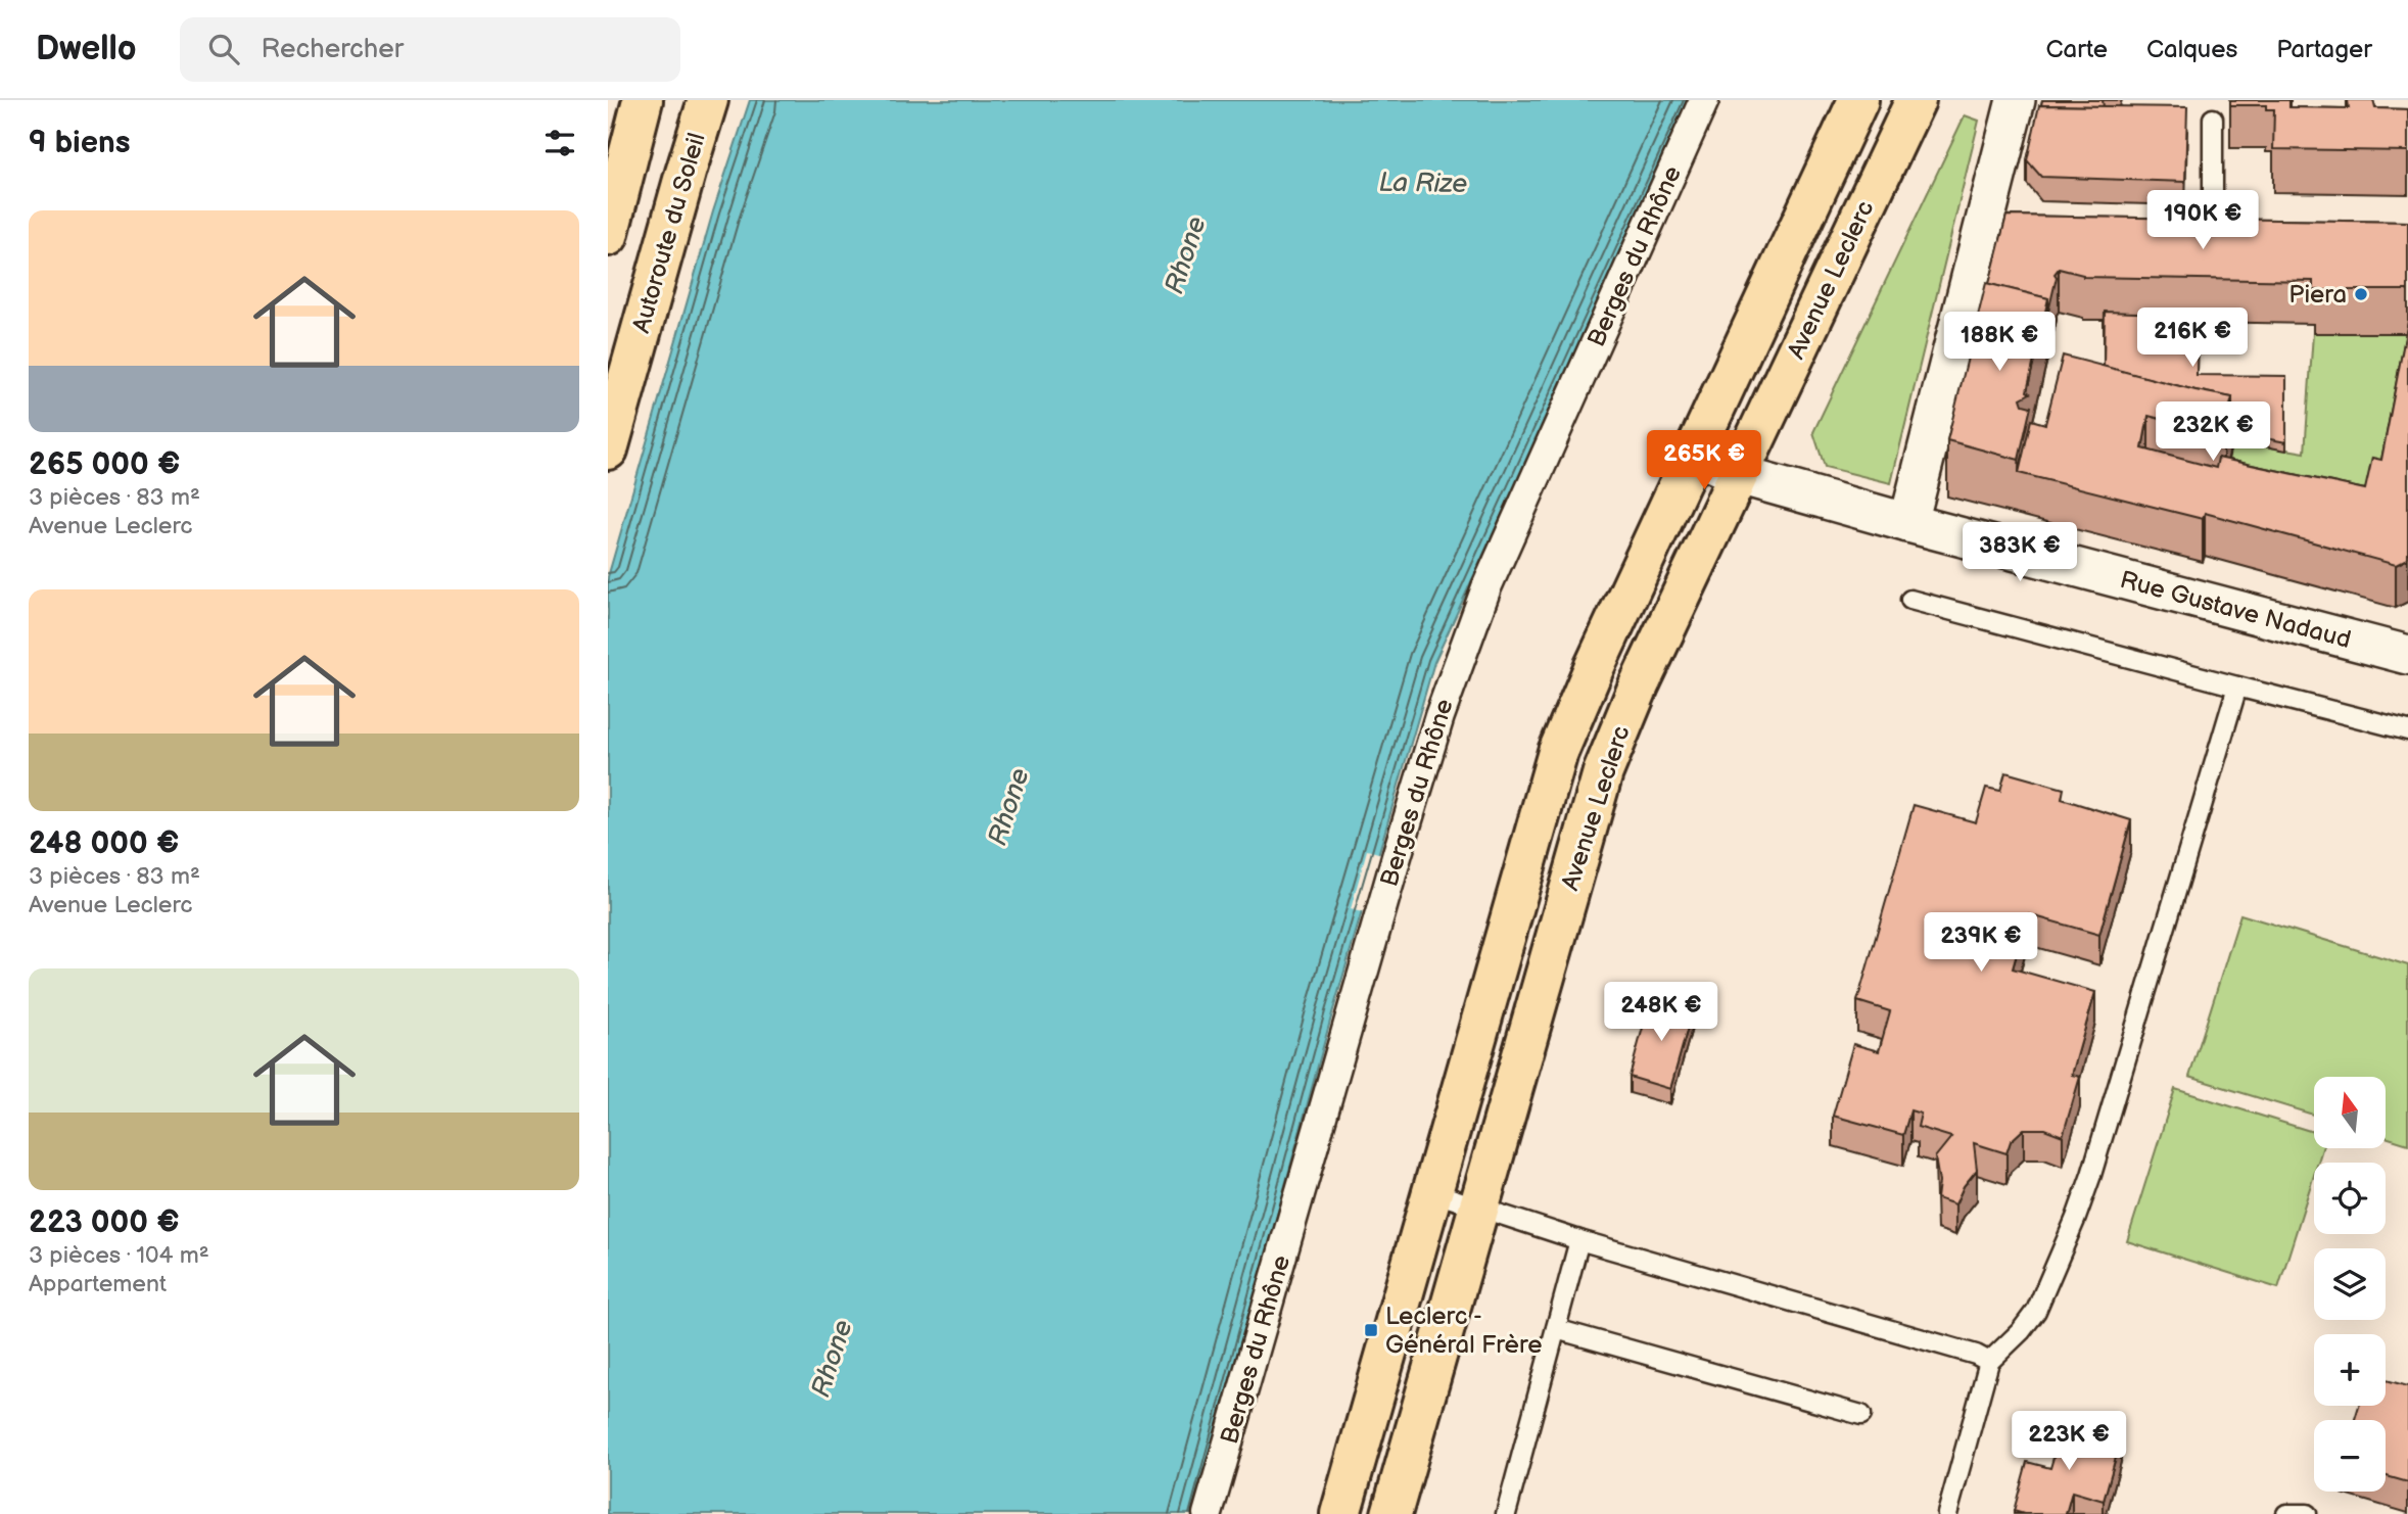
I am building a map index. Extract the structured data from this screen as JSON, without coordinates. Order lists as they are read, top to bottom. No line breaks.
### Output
{"streets":{"main road":["Autoroute du Soleil","Avenue Leclerc"],"street":["Berges du Rhône","Rue Gustave Nadaud"]},"crossings":[["Avenue Leclerc","Rue Gustave Nadaud"]],"water":["La Rize","Rhone"],"places":{"other":["Piera"],"transit":["Leclerc - Général Frère"]},"north":"top","page":{"header":"Dwello","search":"Rechercher","nav":["Carte","Calques","Partager"],"heading":"9 biens","list":[{"name":"265 000 €","note":"3 pièces · 83 m² · Avenue Leclerc"},{"name":"248 000 €","note":"3 pièces · 83 m² · Avenue Leclerc"},{"name":"223 000 €","note":"3 pièces · 104 m² · Appartement"}],"price":["190K €","216K €","188K €","232K €","265K €","383K €","239K €","248K €","223K €"],"map_buttons":["+","−"]}}
